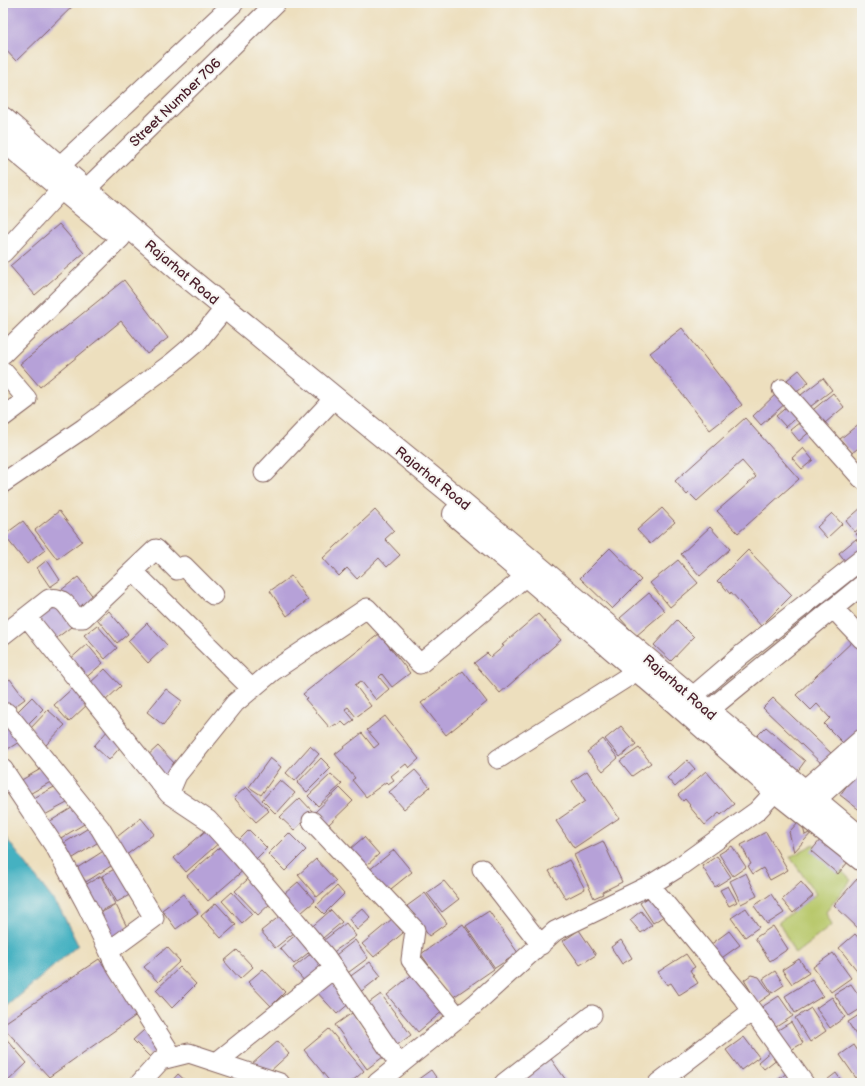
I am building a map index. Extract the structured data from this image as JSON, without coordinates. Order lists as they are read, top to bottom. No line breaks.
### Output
{"streets":{"main road":["Rajarhat Road"],"street":["Street Number 706"]},"crossings":[["Street Number 706","Rajarhat Road"]]}
